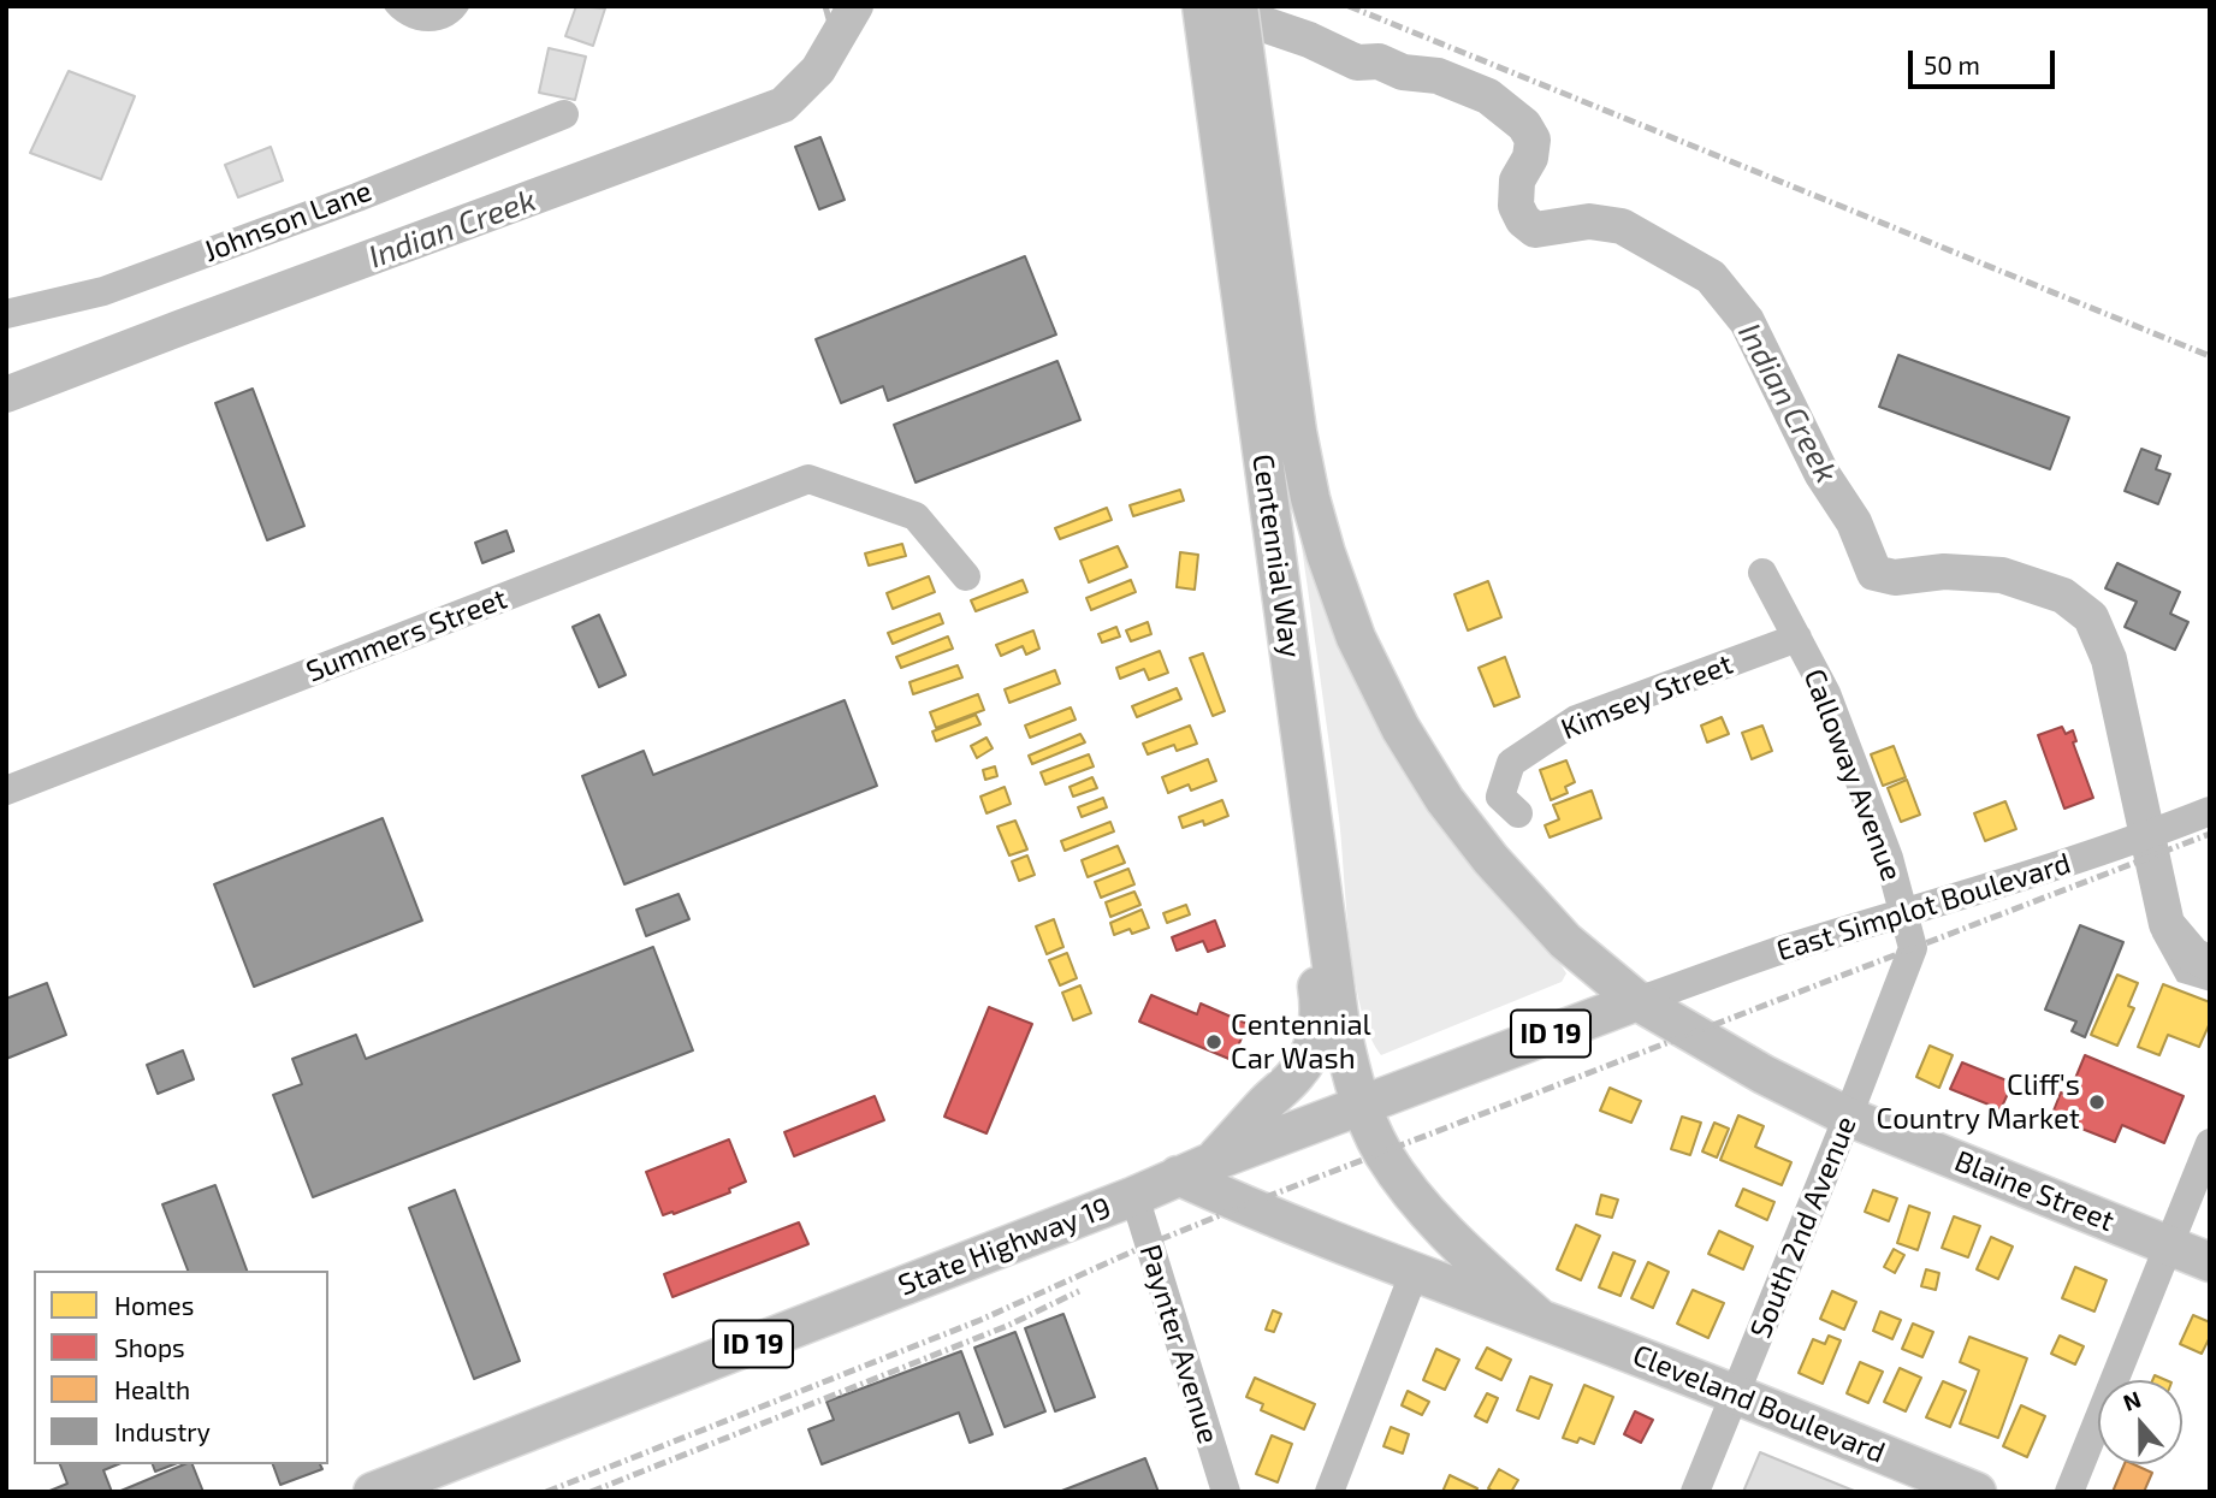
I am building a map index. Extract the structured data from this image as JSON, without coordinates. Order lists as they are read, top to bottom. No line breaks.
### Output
{"streets":{"main road":["Centennial Way","ID 19","Blaine Street","State Highway 19","Cleveland Boulevard"],"street":["Johnson Lane","Summers Street","Kimsey Street","Calloway Avenue","East Simplot Boulevard","South 2nd Avenue","Paynter Avenue"]},"crossings":[["Centennial Way","East Simplot Boulevard"],["Centennial Way","Blaine Street"],["Centennial Way","State Highway 19"],["Centennial Way","Cleveland Boulevard"],["Kimsey Street","Calloway Avenue"],["Calloway Avenue","East Simplot Boulevard"],["Calloway Avenue","South 2nd Avenue"],["East Simplot Boulevard","Blaine Street"],["East Simplot Boulevard","South 2nd Avenue"],["East Simplot Boulevard","State Highway 19"],["Blaine Street","South 2nd Avenue"],["Blaine Street","State Highway 19"],["South 2nd Avenue","Cleveland Boulevard"],["State Highway 19","Paynter Avenue"],["State Highway 19","Cleveland Boulevard"]],"water":["Indian Creek"],"places":["Centennial Car Wash","Cliff's Country Market"],"legend":["Homes","Shops","Health","Industry"],"scale_bar":"50 m","north":"top"}
